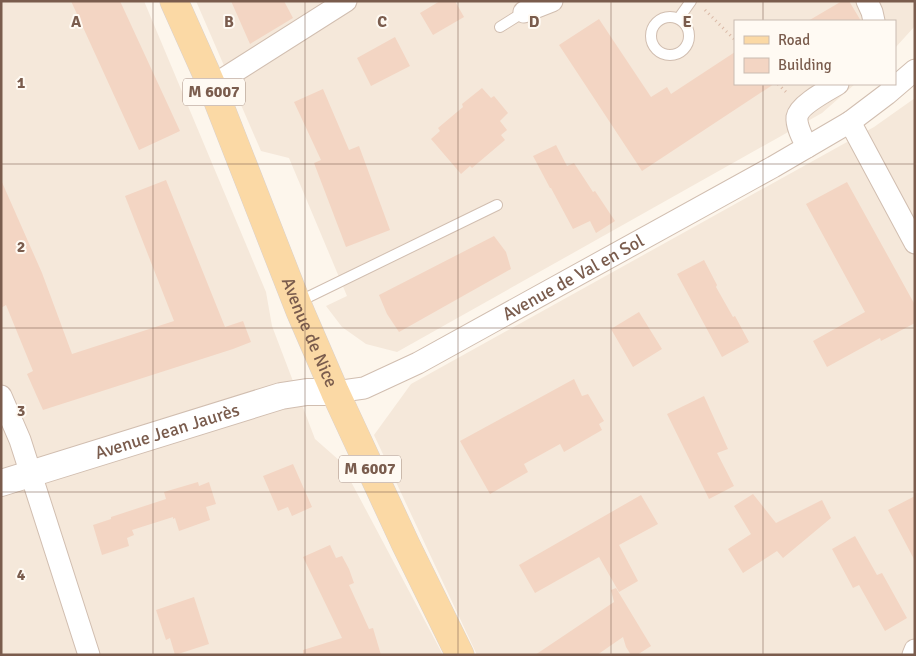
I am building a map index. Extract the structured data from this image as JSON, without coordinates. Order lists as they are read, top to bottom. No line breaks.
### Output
{"streets":{"main road":["M 6007","Avenue de Nice"],"street":["Avenue de Val en Sol","Avenue Jean Jaurès"]},"crossings":[["Avenue de Val en Sol","Avenue de Nice"],["Avenue de Val en Sol","Avenue Jean Jaurès"],["Avenue de Nice","Avenue Jean Jaurès"]],"legend":["Road","Building"],"grid":{"columns":["A","B","C","D","E"],"rows":["1","2","3","4"]}}
